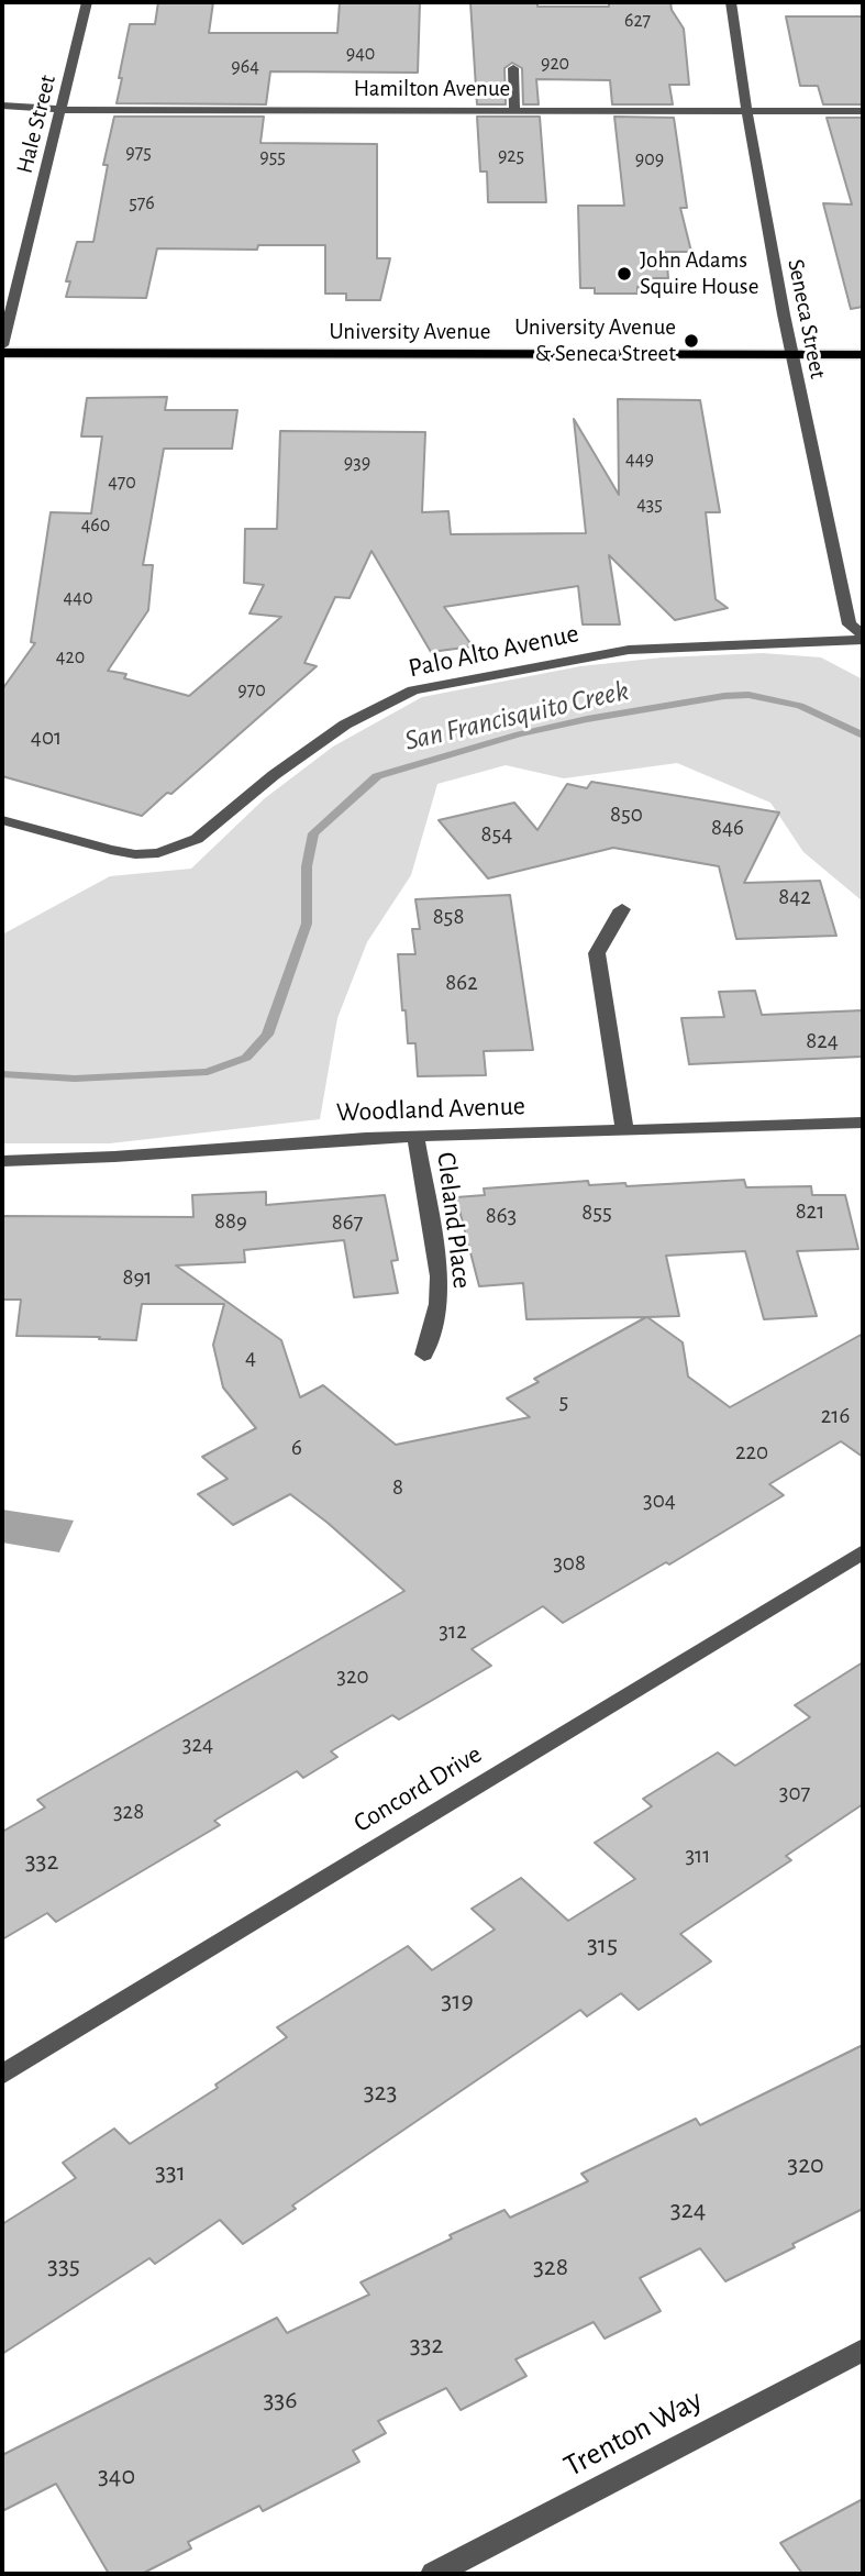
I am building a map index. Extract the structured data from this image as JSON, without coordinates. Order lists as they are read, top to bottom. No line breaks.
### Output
{"streets":{"main road":["University Avenue"],"street":["Hamilton Avenue","Hale Street","Seneca Street","Palo Alto Avenue","Woodland Avenue","Cleland Place","Concord Drive","Trenton Way"]},"crossings":[["Hamilton Avenue","Hale Street"],["Hamilton Avenue","Seneca Street"],["Seneca Street","University Avenue"],["Seneca Street","Palo Alto Avenue"],["Woodland Avenue","Cleland Place"]],"water":["San Francisquito Creek"],"places":["John Adams Squire House","University Avenue & Seneca Street"],"house_numbers":["627","940","920","964","975","925","955","909","576","449","939","470","435","460","440","420","970","401","850","846","854","842","858","862","824","821","855","863","889","867","891","4","5","216","6","220","8","304","308","312","320","324","307","328","311","332","315","319","323","320","331","324","335","328","332","336","340"]}
